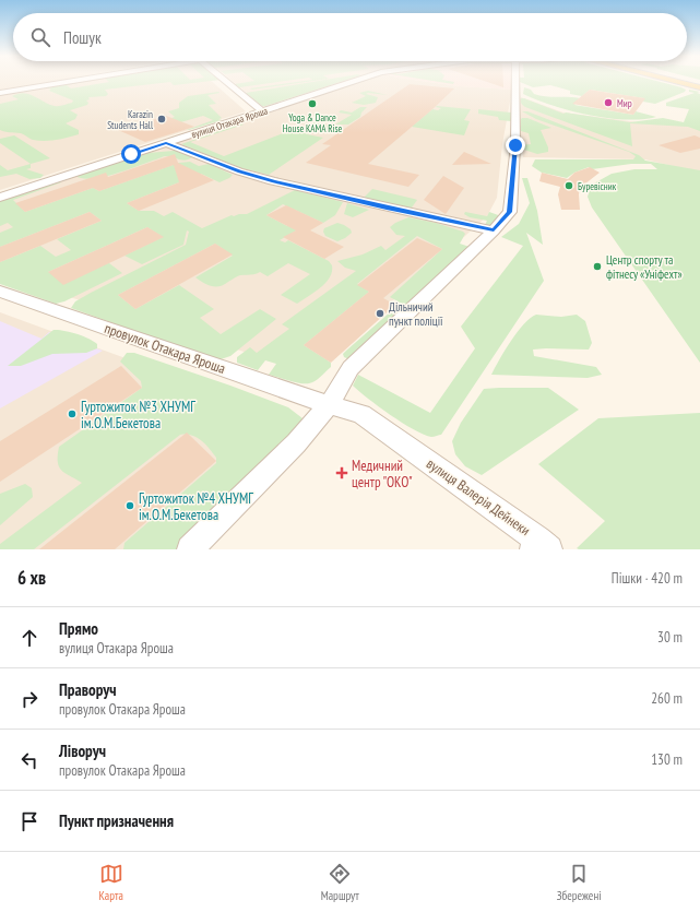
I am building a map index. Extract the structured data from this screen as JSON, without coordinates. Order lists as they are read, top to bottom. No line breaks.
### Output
{"streets":{"street":["вулиця Отакара Яроша","провулок Отакара Яроша","вулиця Валерія Дейнеки"]},"crossings":[["провулок Отакара Яроша","вулиця Валерія Дейнеки"]],"places":{"other":["Мир","Yoga & Dance House KAMA Rise","Karazin Students Hall","Буревісник","Центр спорту та фітнесу «Уніфехт»","Дільничий пункт поліції","Гуртожиток №3 ХНУМГ ім.О.М.Бекетова","Гуртожиток №4 ХНУМГ ім.О.М.Бекетова"],"health":["Медичний центр \"ОКО\""]},"page":{"search":"Пошук","heading":["6 хв","Пішки · 420 m"],"list":[["Прямо","вулиця Отакара Яроша","30 m"],["Праворуч","провулок Отакара Яроша","260 m"],["Ліворуч","провулок Отакара Яроша","130 m"],"Пункт призначення"],"nav":["Карта","Маршрут","Збережені"]}}
